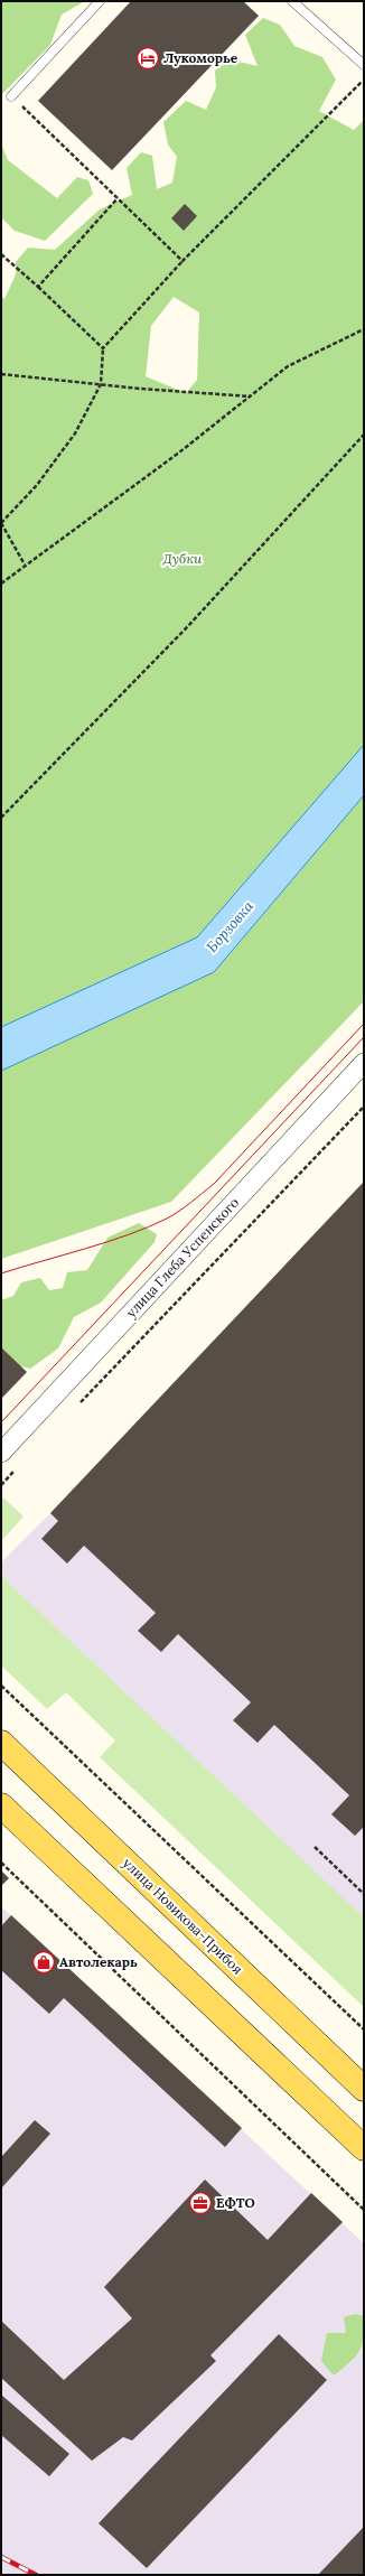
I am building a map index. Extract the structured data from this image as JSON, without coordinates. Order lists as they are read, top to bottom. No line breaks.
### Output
{"streets":{"main road":["улица Новикова-Прибоя"],"street":["улица Глеба Успенского"]},"water":["Борзовка"],"parks":["Дубки"],"places":{"hotel":["Лукоморье"],"shop":["Автолекарь"],"office":["ЕФТО"]}}
